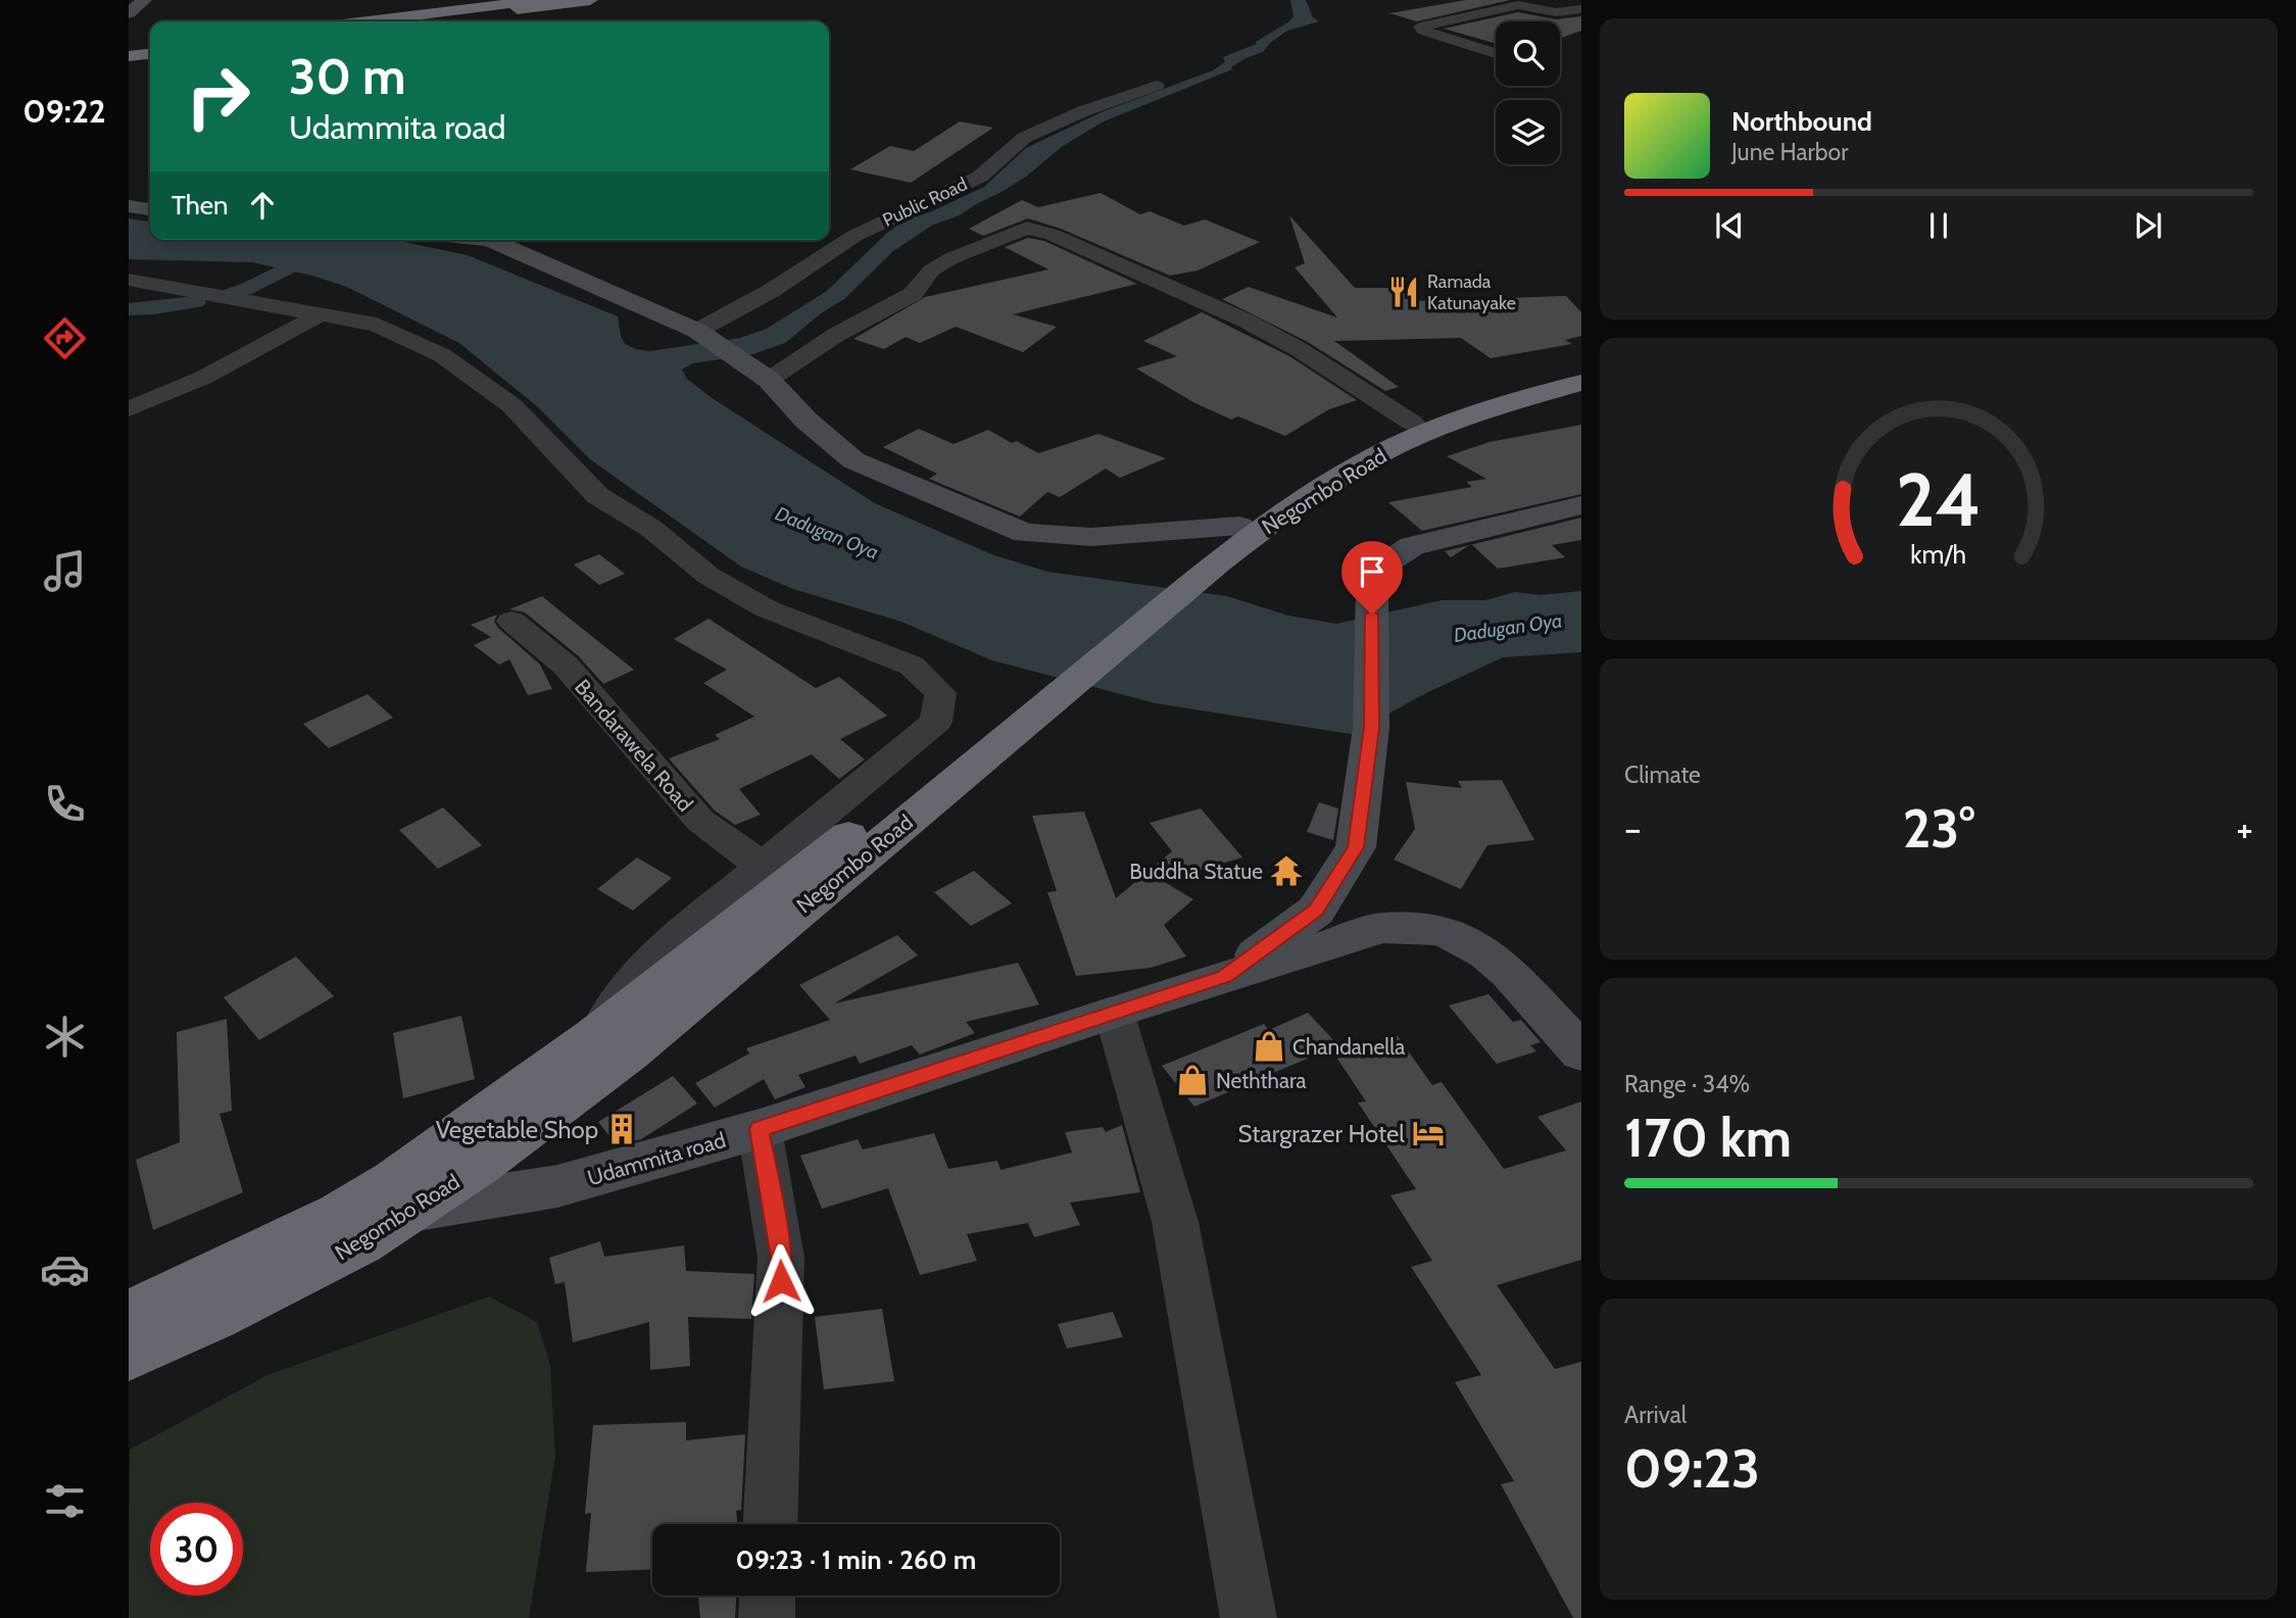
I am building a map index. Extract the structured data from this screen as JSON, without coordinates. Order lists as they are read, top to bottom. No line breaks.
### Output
{"streets":{"highway":["Negombo Road"],"street":["Public Road","Bandarawela Road","Udammita road"]},"crossings":[["Negombo Road","Udammita road"]],"water":["Dadugan Oya"],"places":{"restaurant":["Ramada Katunayake"],"temple":["Buddha Statue"],"shop":["Chandanella","Neththara"],"building":["Vegetable Shop"],"hotel":["Stargrazer Hotel"]},"page":{"tabs":"09:22","turn":["30 m","Udammita road"],"song":["Northbound","June Harbor"],"then":"Then","tile":["Climate",["Range · 34%","170 km"],["Arrival","09:23"]],"heat":["−","23°","+"],"limit":"30","trip":"09:23 · 1 min · 260 m","gauge":["24","km/h"]}}
